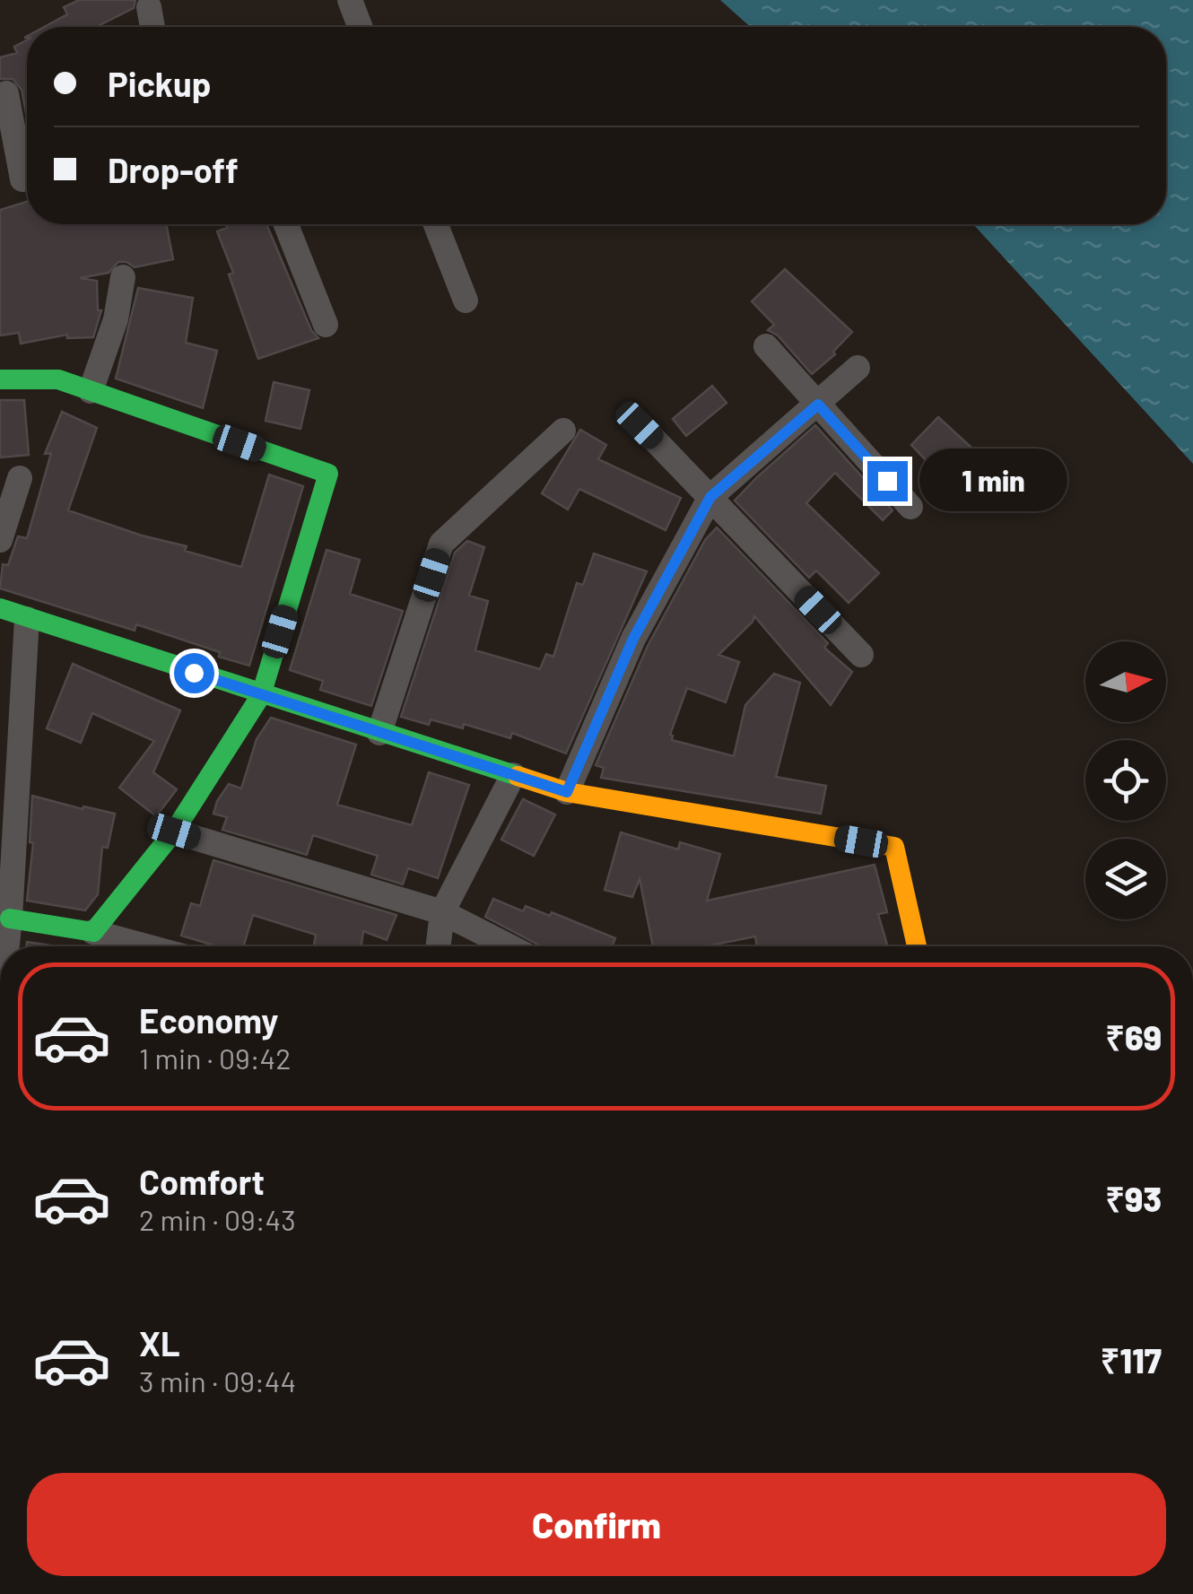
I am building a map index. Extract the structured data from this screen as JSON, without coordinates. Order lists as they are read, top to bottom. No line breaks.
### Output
{"north":"right","page":{"banner":["Pickup","Drop-off"],"bubble":"1 min","list":[{"name":"Economy","note":"1 min · 09:42","value":"₹69"},{"name":"Comfort","note":"2 min · 09:43","value":"₹93"},{"name":"XL","note":"3 min · 09:44","value":"₹117"}],"buttons":"Confirm"}}
